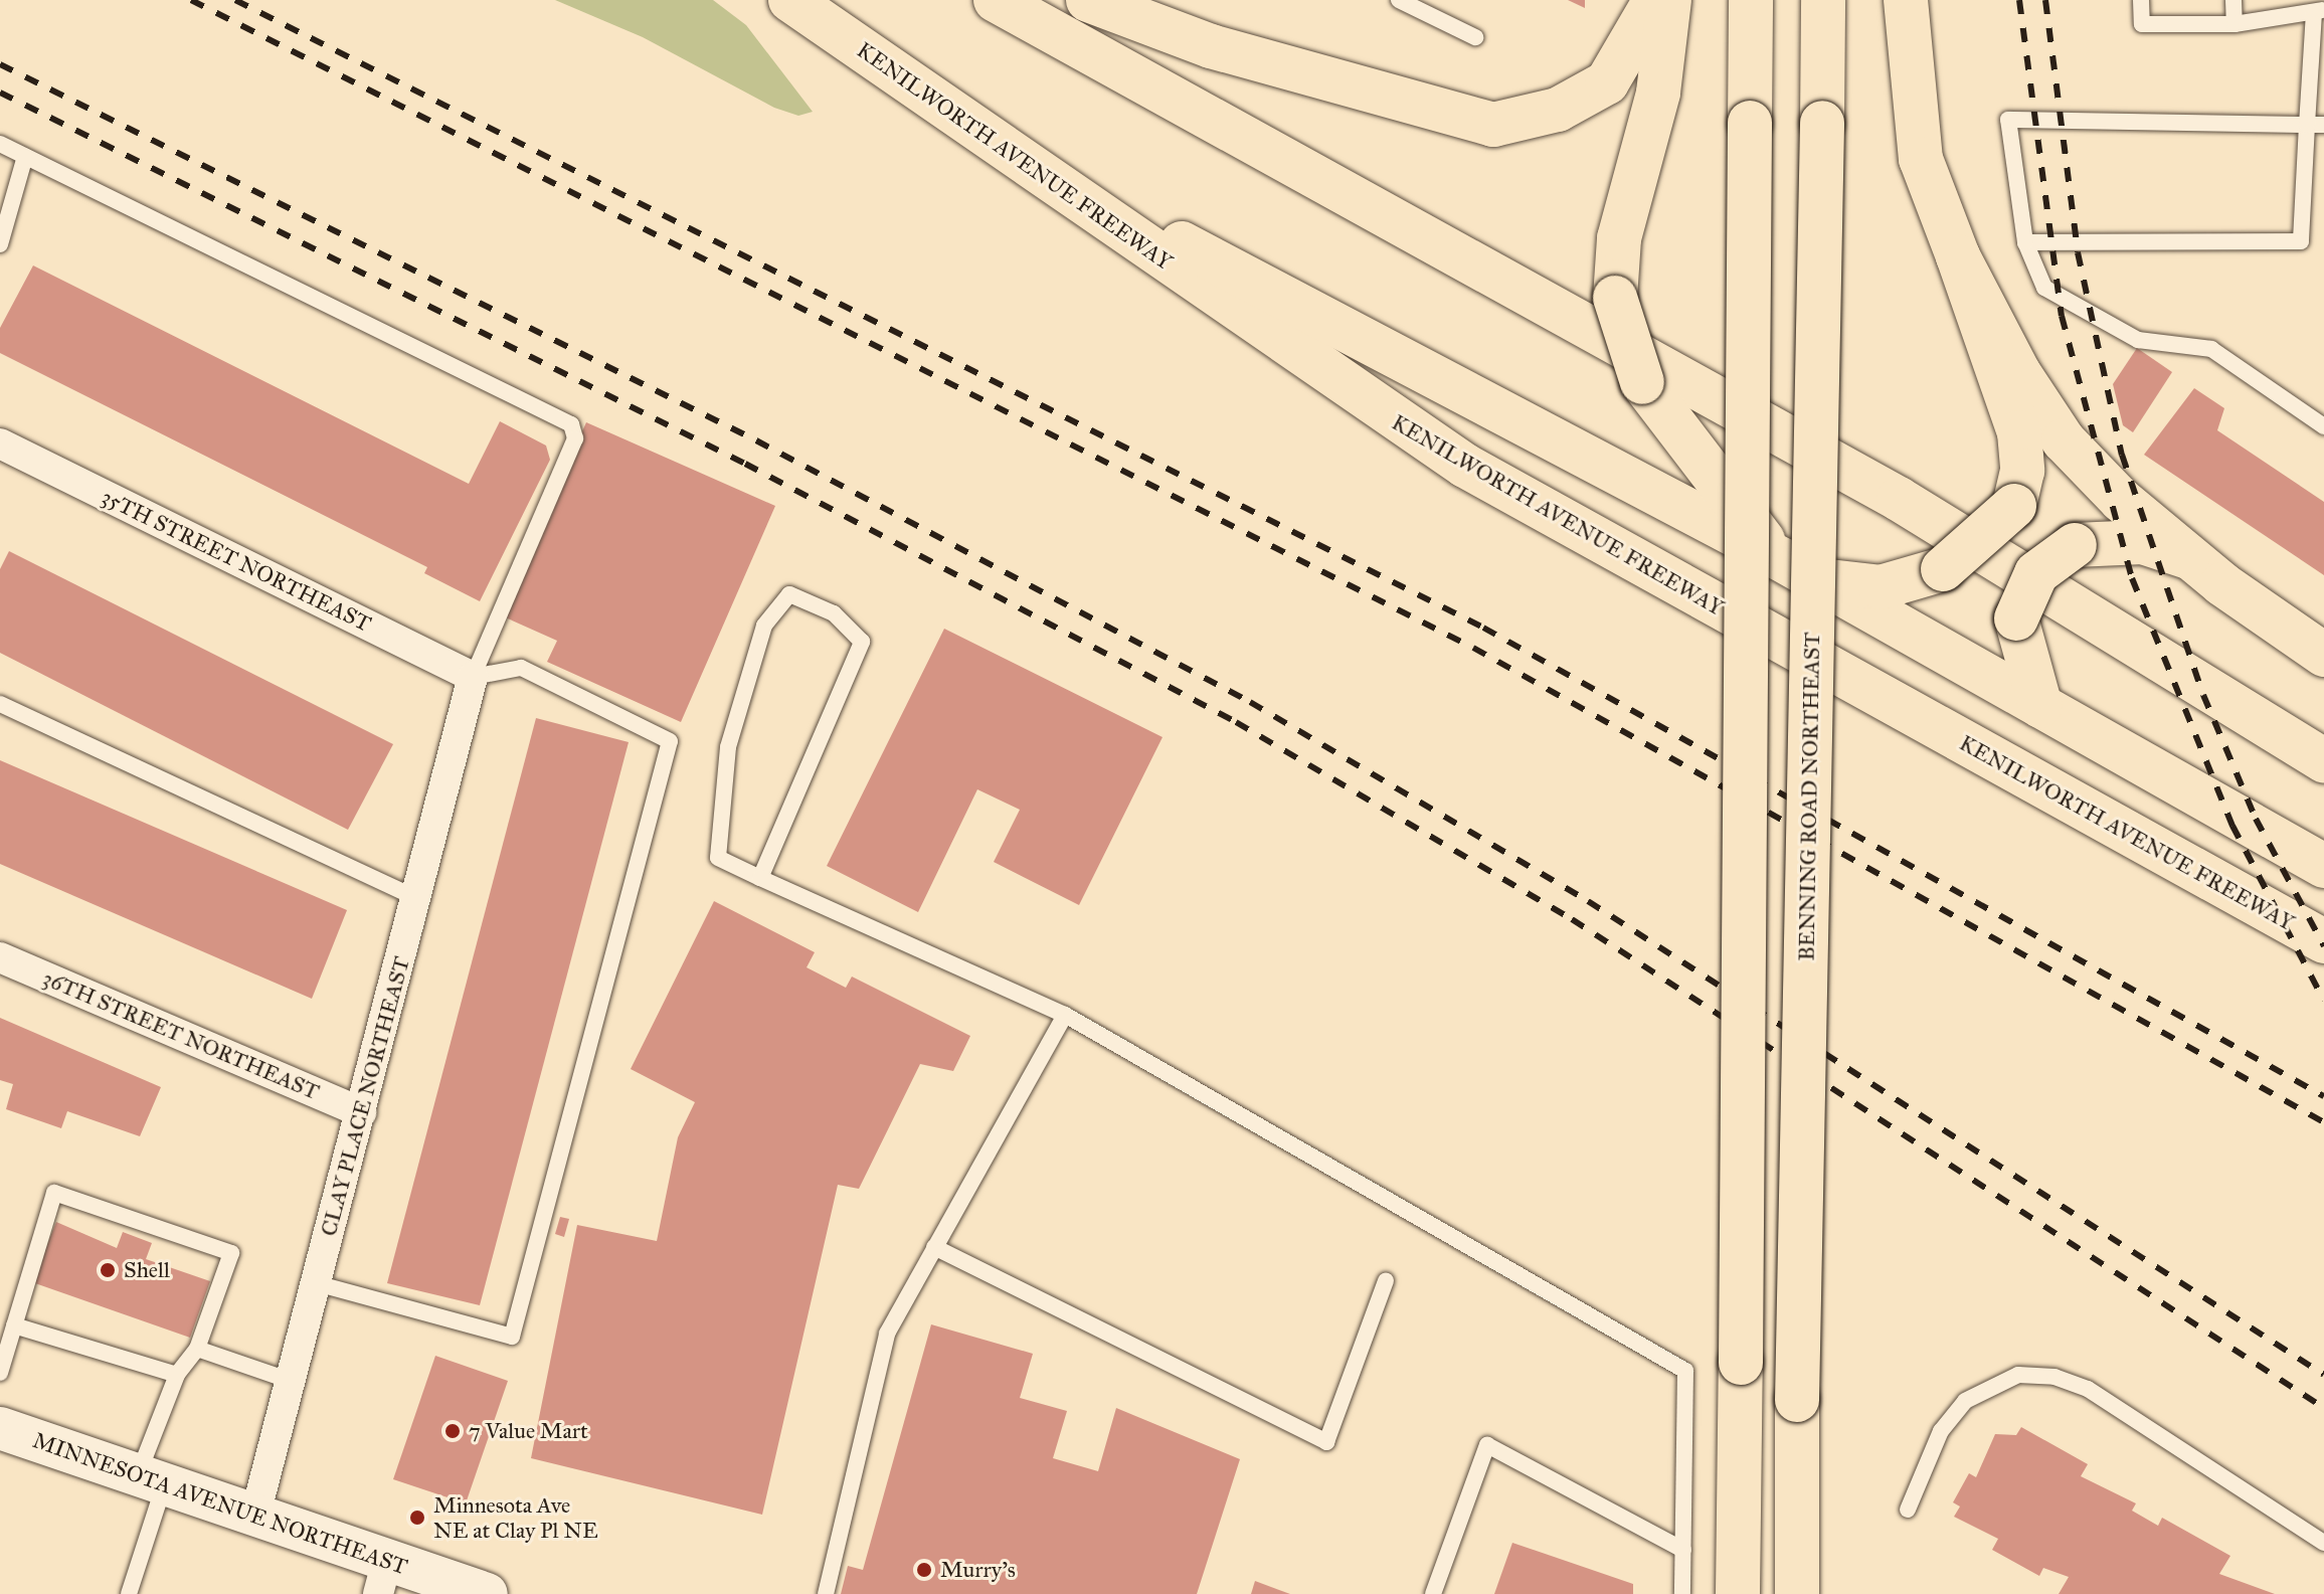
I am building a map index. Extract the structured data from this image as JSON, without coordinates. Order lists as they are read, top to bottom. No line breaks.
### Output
{"streets":{"main road":["KENILWORTH AVENUE FREEWAY","BENNING ROAD NORTHEAST","MINNESOTA AVENUE NORTHEAST"],"street":["35TH STREET NORTHEAST","36TH STREET NORTHEAST","CLAY PLACE NORTHEAST"]},"crossings":[["35TH STREET NORTHEAST","CLAY PLACE NORTHEAST"],["36TH STREET NORTHEAST","CLAY PLACE NORTHEAST"],["CLAY PLACE NORTHEAST","MINNESOTA AVENUE NORTHEAST"]],"places":["Shell","7 Value Mart","Minnesota Ave NE at Clay Pl NE","Murry's"]}
